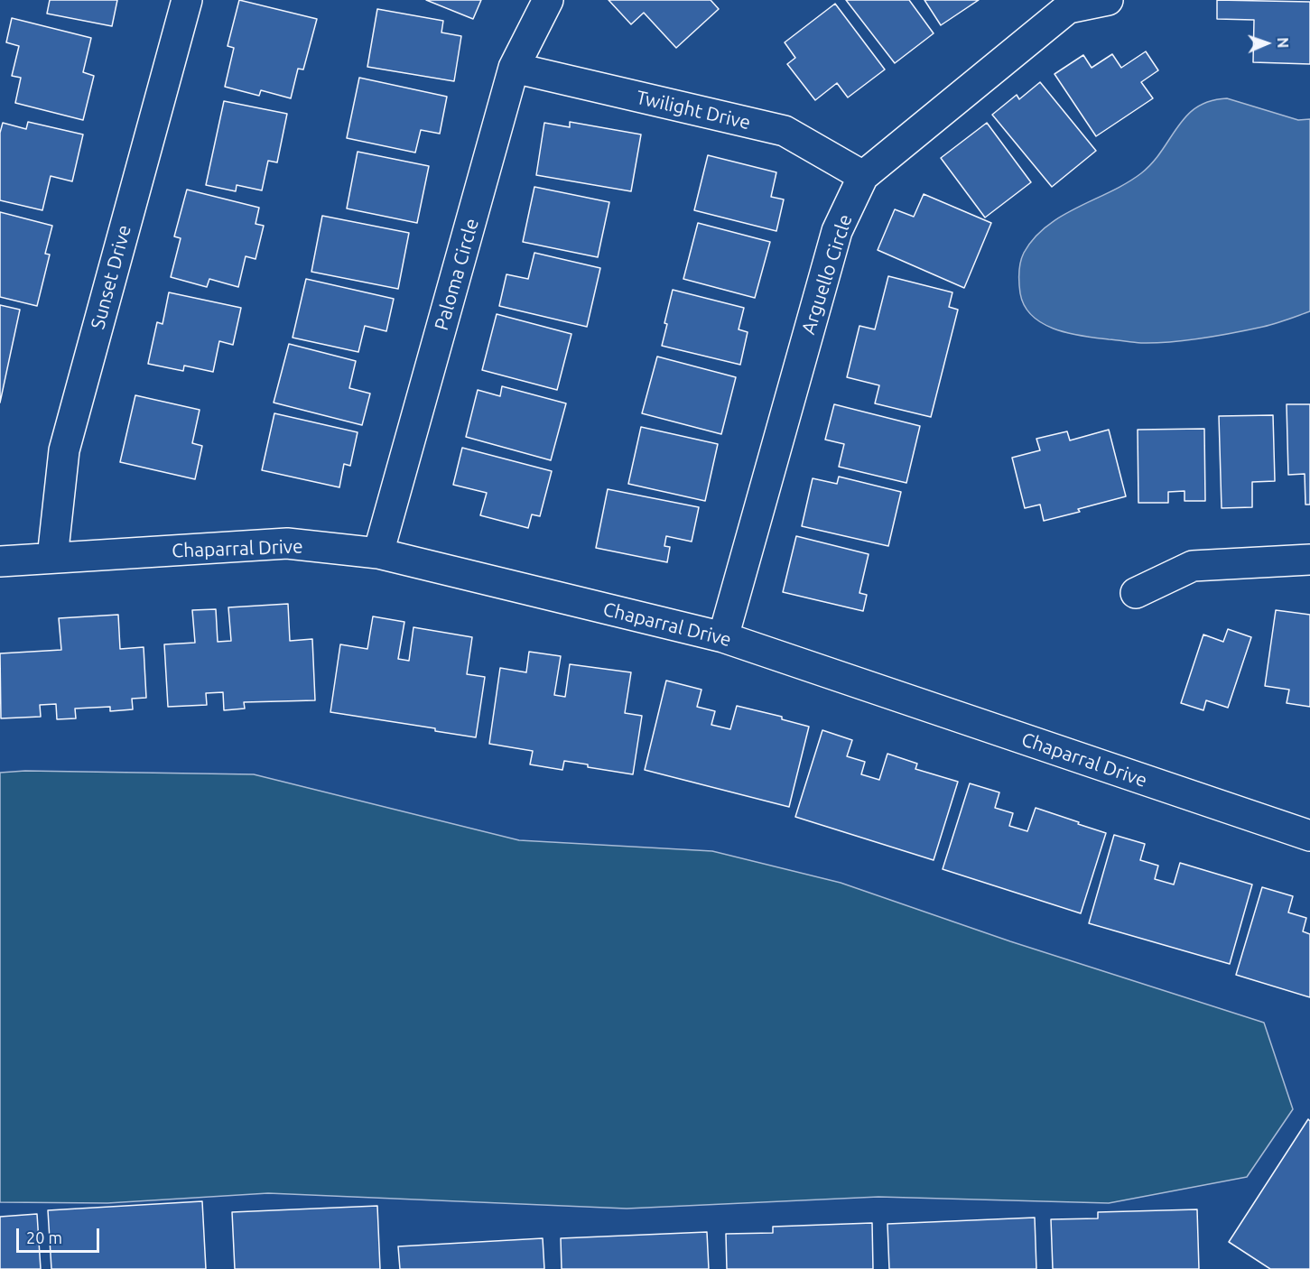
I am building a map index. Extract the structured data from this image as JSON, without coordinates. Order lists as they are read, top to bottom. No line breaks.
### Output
{"streets":{"street":["Twilight Drive","Paloma Circle","Arguello Circle","Sunset Drive","Chaparral Drive"]},"crossings":[["Twilight Drive","Paloma Circle"],["Twilight Drive","Arguello Circle"],["Paloma Circle","Chaparral Drive"],["Arguello Circle","Chaparral Drive"],["Sunset Drive","Chaparral Drive"]],"scale_bar":"20 m","north":"right"}
